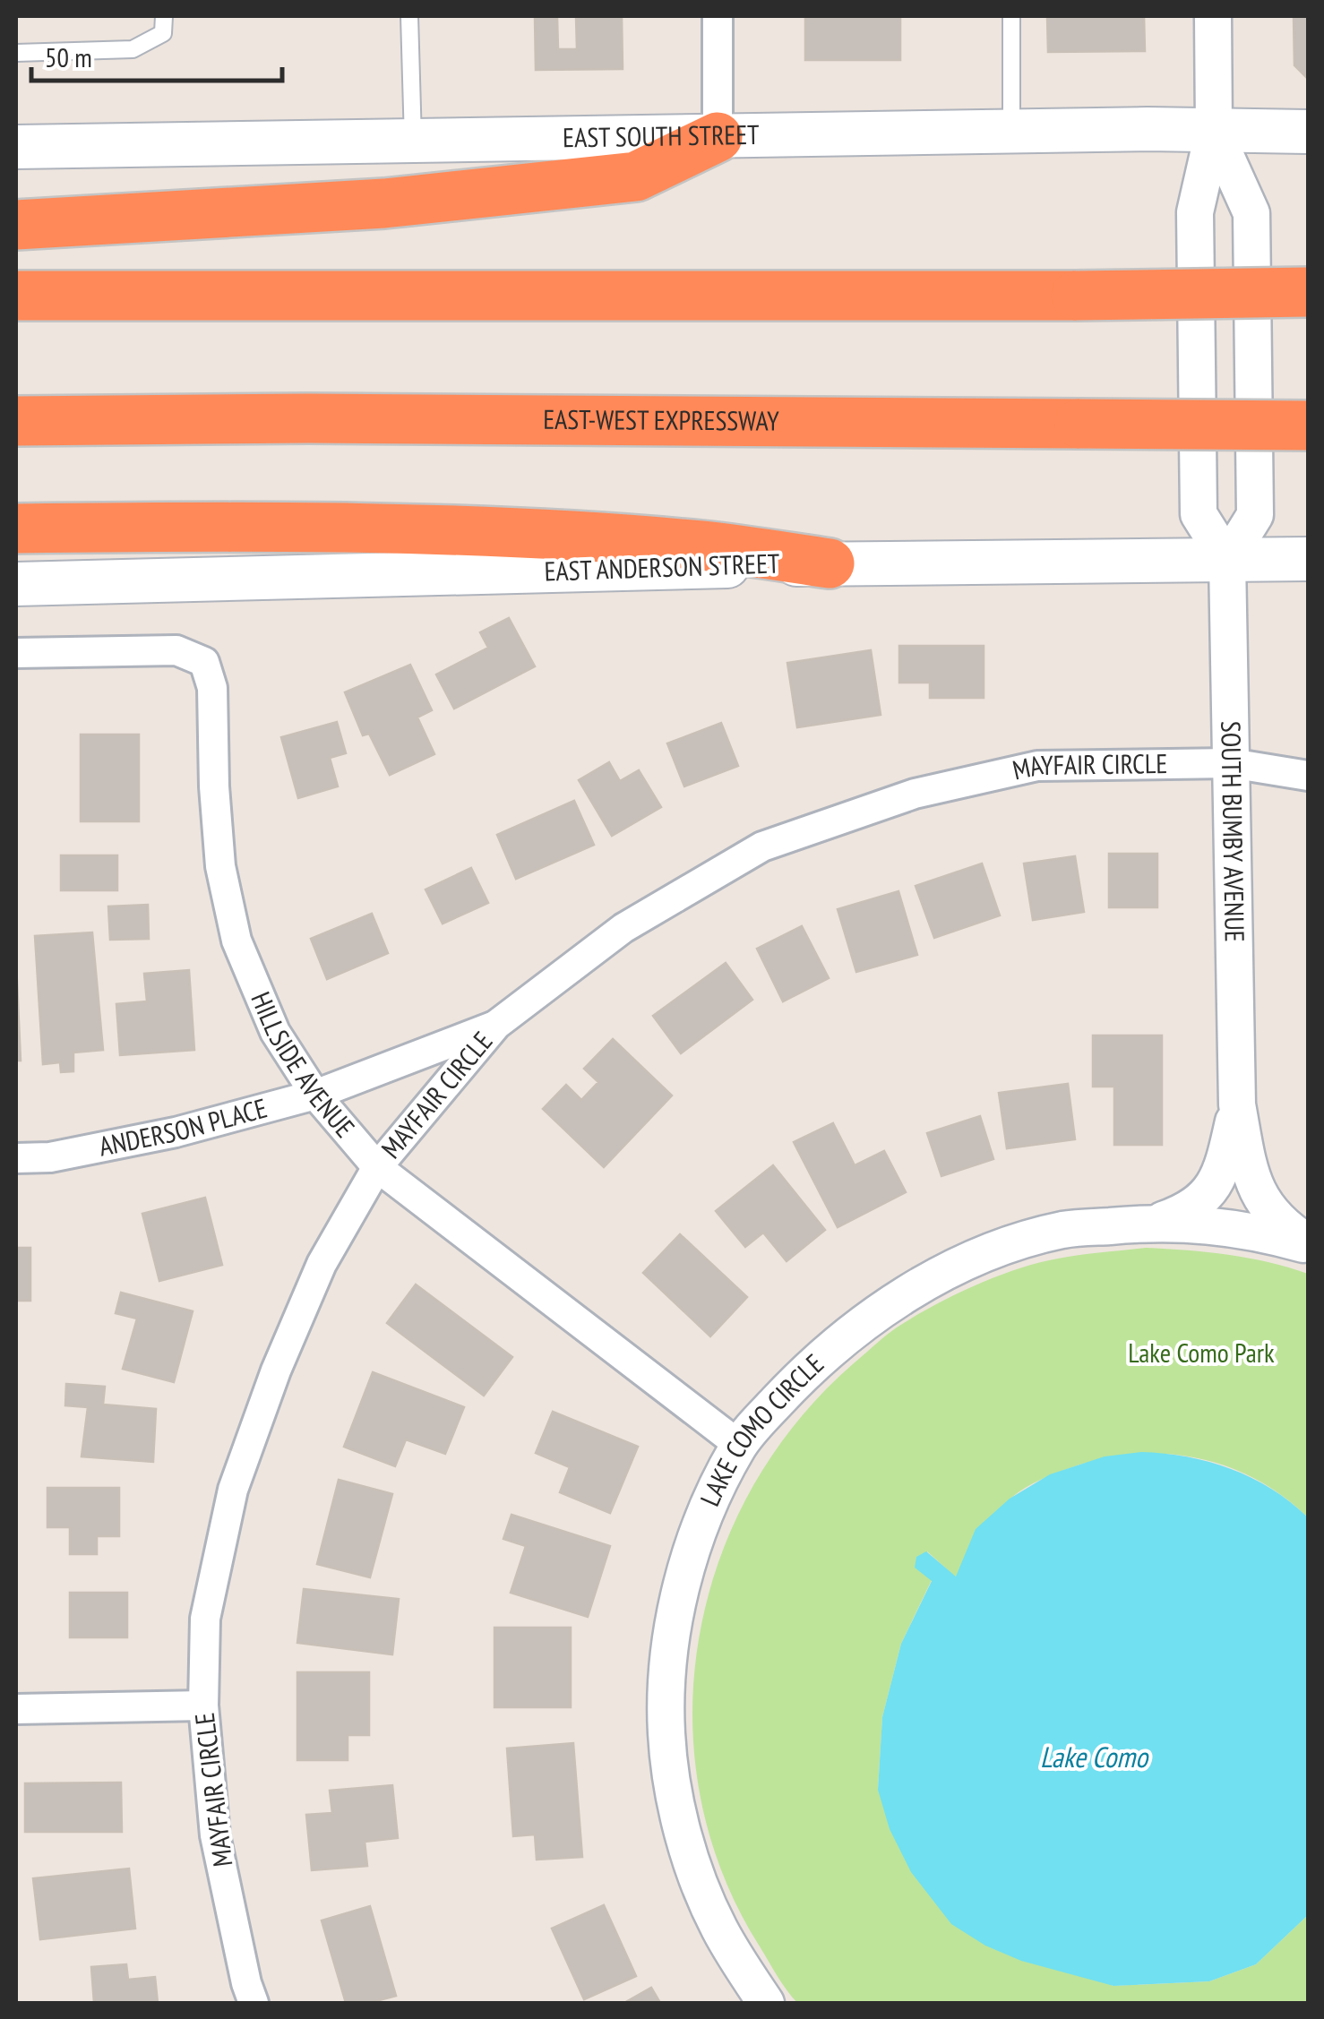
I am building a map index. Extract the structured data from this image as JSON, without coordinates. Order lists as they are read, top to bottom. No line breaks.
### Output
{"streets":{"highway":["EAST-WEST EXPRESSWAY"],"main road":["EAST SOUTH STREET","EAST ANDERSON STREET"],"street":["MAYFAIR CIRCLE","SOUTH BUMBY AVENUE","HILLSIDE AVENUE","ANDERSON PLACE","LAKE COMO CIRCLE"]},"crossings":[["EAST ANDERSON STREET","SOUTH BUMBY AVENUE"],["MAYFAIR CIRCLE","SOUTH BUMBY AVENUE"],["MAYFAIR CIRCLE","HILLSIDE AVENUE"],["MAYFAIR CIRCLE","ANDERSON PLACE"],["SOUTH BUMBY AVENUE","LAKE COMO CIRCLE"],["HILLSIDE AVENUE","ANDERSON PLACE"],["HILLSIDE AVENUE","LAKE COMO CIRCLE"]],"water":["Lake Como"],"parks":["Lake Como Park"],"scale_bar":"50 m"}
